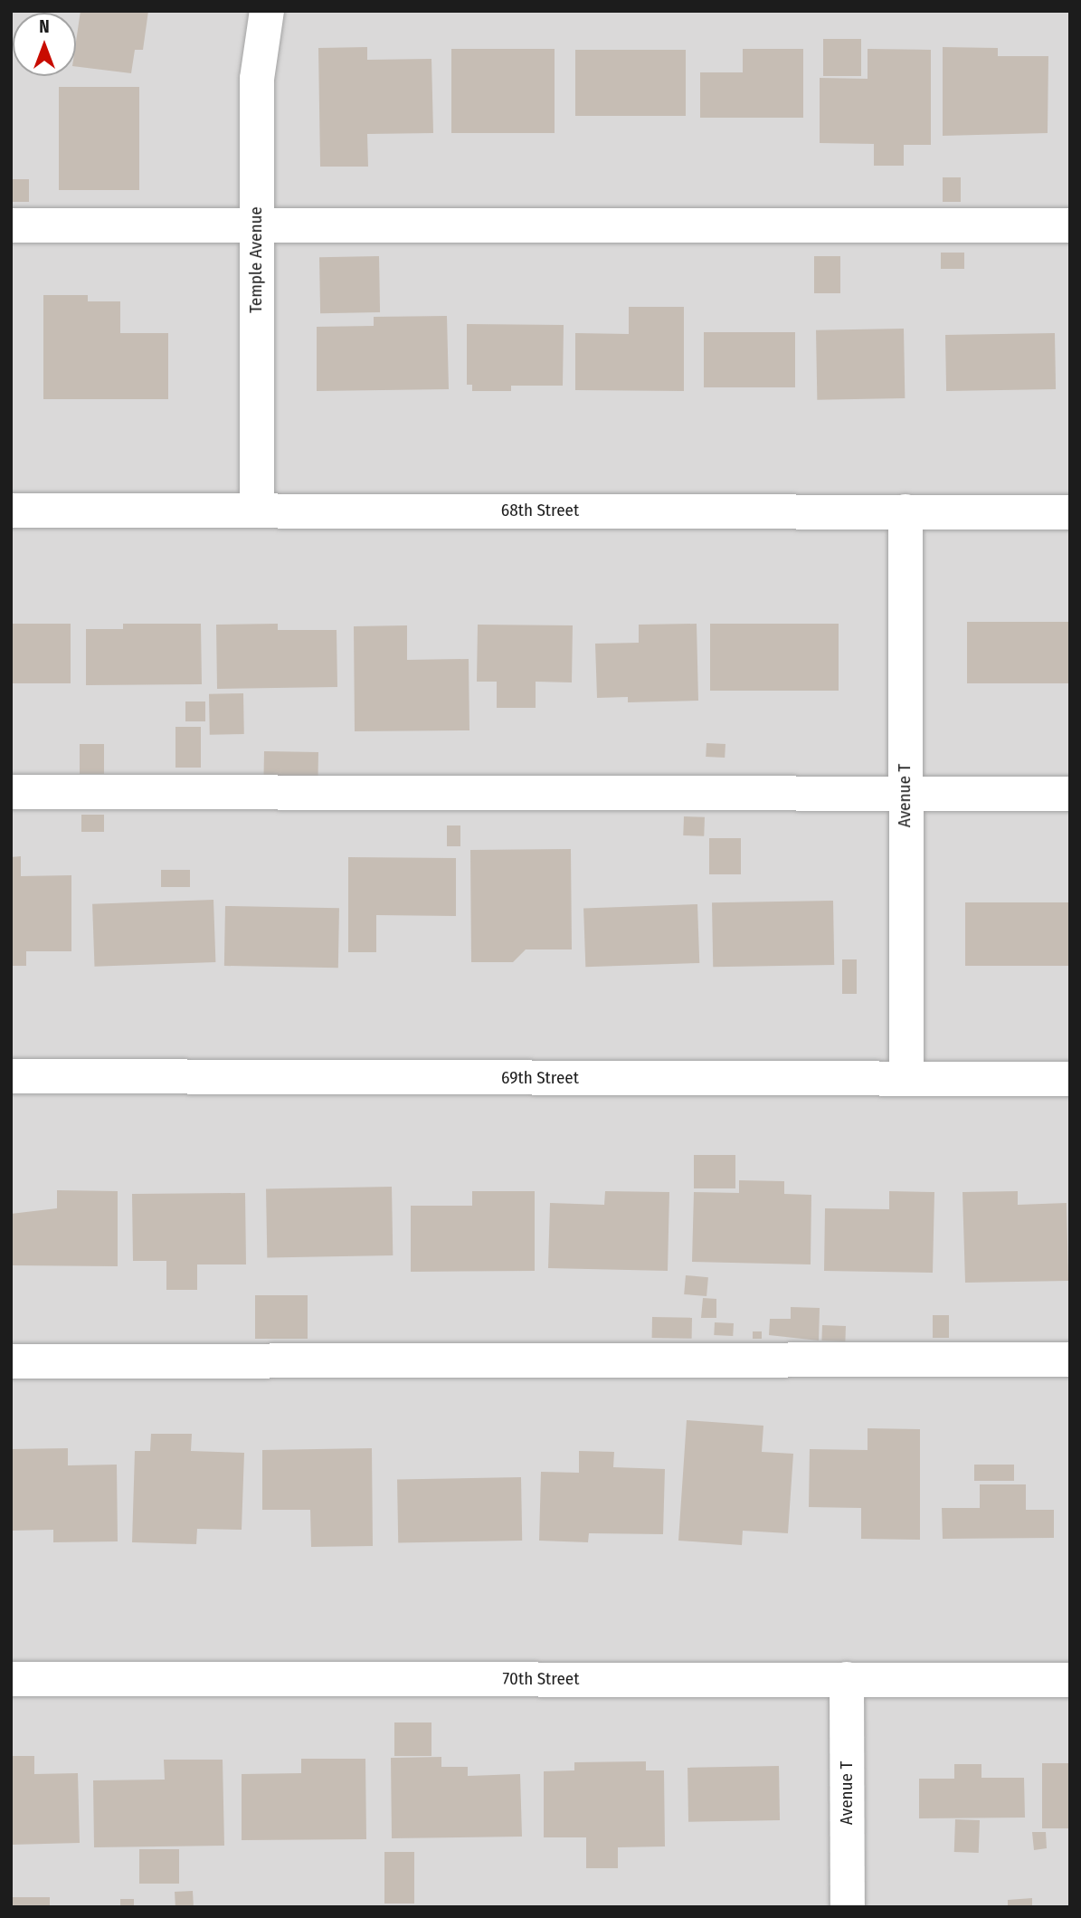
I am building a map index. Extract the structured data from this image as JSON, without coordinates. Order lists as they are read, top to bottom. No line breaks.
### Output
{"streets":{"street":["Temple Avenue","68th Street","Avenue T","69th Street","70th Street"]},"crossings":[["Temple Avenue","68th Street"],["68th Street","Avenue T"],["Avenue T","69th Street"],["Avenue T","70th Street"]],"north":"top"}
